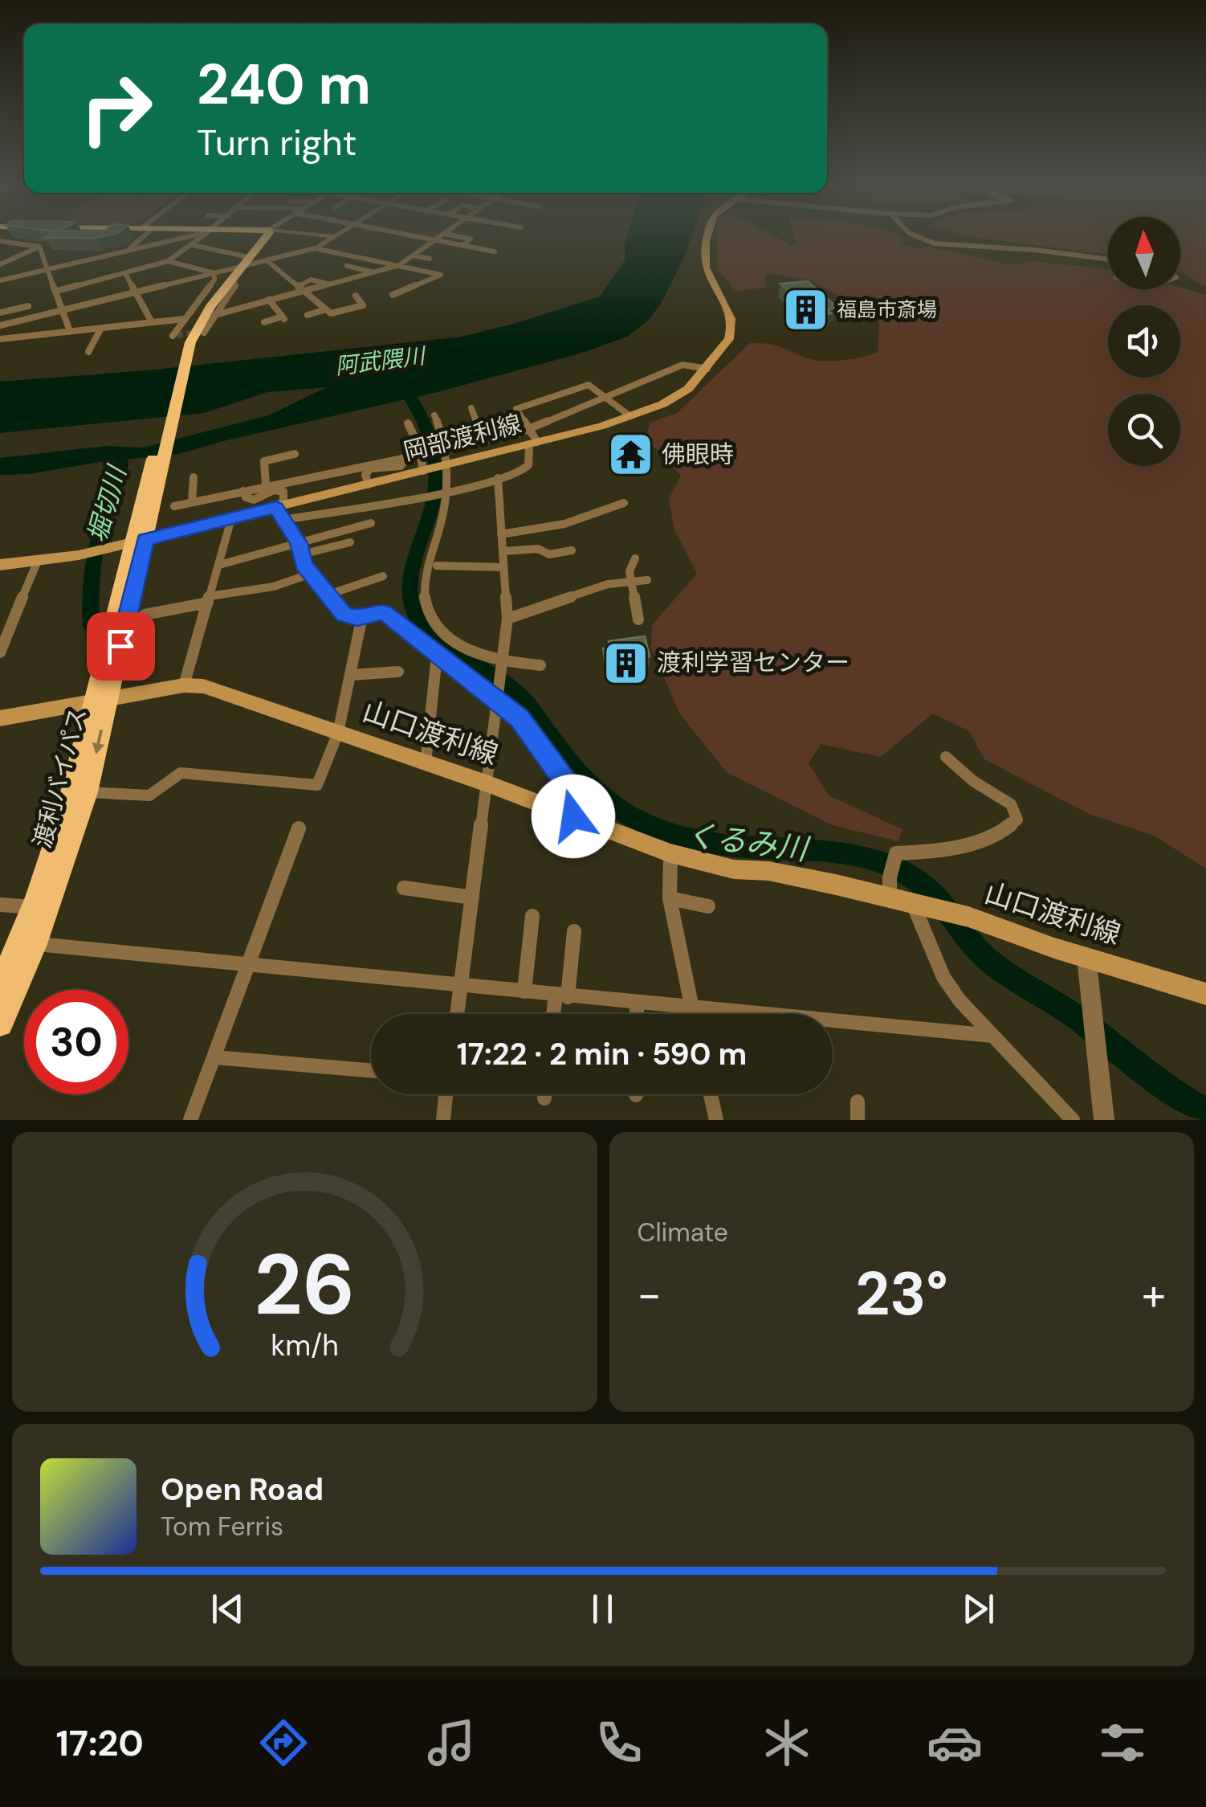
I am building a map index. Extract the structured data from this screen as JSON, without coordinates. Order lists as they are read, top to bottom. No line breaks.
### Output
{"streets":{"highway":["渡利バイパス"],"main road":["岡部渡利線","山口渡利線"]},"crossings":[["岡部渡利線","渡利バイパス"],["山口渡利線","渡利バイパス"]],"water":["阿武隈川","堀切川","くるみ川"],"places":{"building":["福島市斎場","渡利学習センター"],"temple":["佛眼時"]},"north":"top","page":{"turn":["240 m","Turn right"],"limit":"30","trip":"17:22 · 2 min · 590 m","tile":"Climate","heat":["−","23°","+"],"song":["Open Road","Tom Ferris"],"tabs":"17:20","gauge":["26","km/h"]}}
